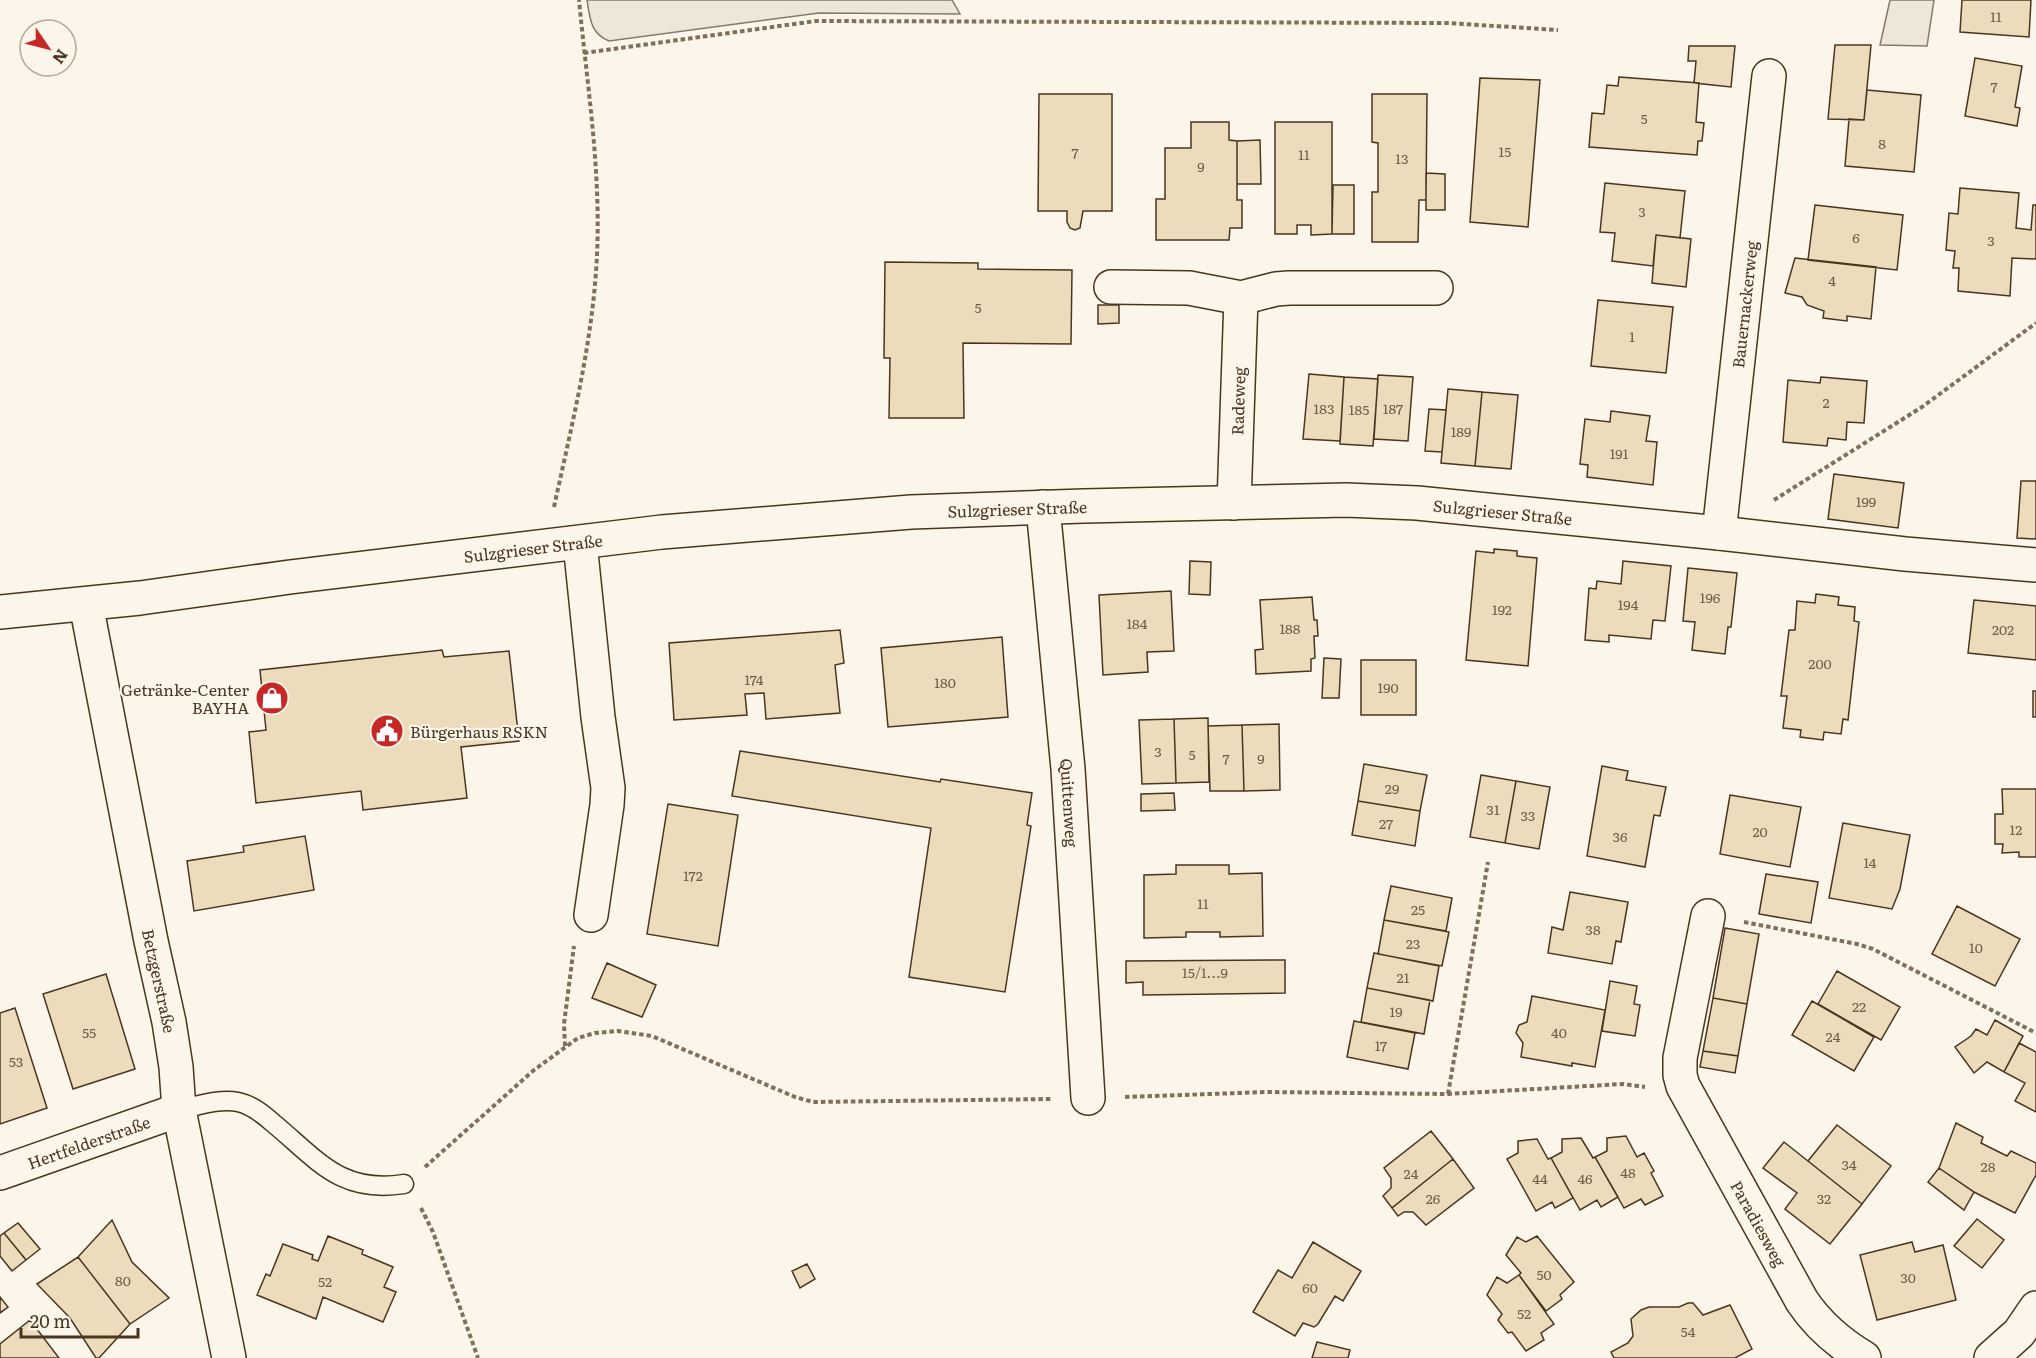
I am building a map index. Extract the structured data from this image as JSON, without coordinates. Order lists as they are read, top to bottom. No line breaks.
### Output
{"streets":{"street":["Bauernackerweg","Radeweg","Sulzgrieser Straße","Quittenweg","Betzgerstraße","Hertfelderstraße","Paradiesweg"]},"crossings":[["Bauernackerweg","Sulzgrieser Straße"],["Radeweg","Sulzgrieser Straße"],["Sulzgrieser Straße","Quittenweg"],["Sulzgrieser Straße","Betzgerstraße"],["Betzgerstraße","Hertfelderstraße"]],"places":{"shop":["Getränke-Center BAYHA"],"public building":["Bürgerhaus RSKN"]},"house_numbers":["11","7","5","8","15","7","11","13","9","3","6","3","4","5","1","2","183","187","185","189","191","199","196","194","192","184","188","202","200","174","180","190","3","5","7","9","29","31","33","27","12","20","36","14","172","11","25","38","23","10","15/1...9","21","22","19","55","40","24","17","53","34","28","48","24","44","46","26","32","50","30","80","52","60","52","54"],"scale_bar":"20 m","north":"bottom right"}
